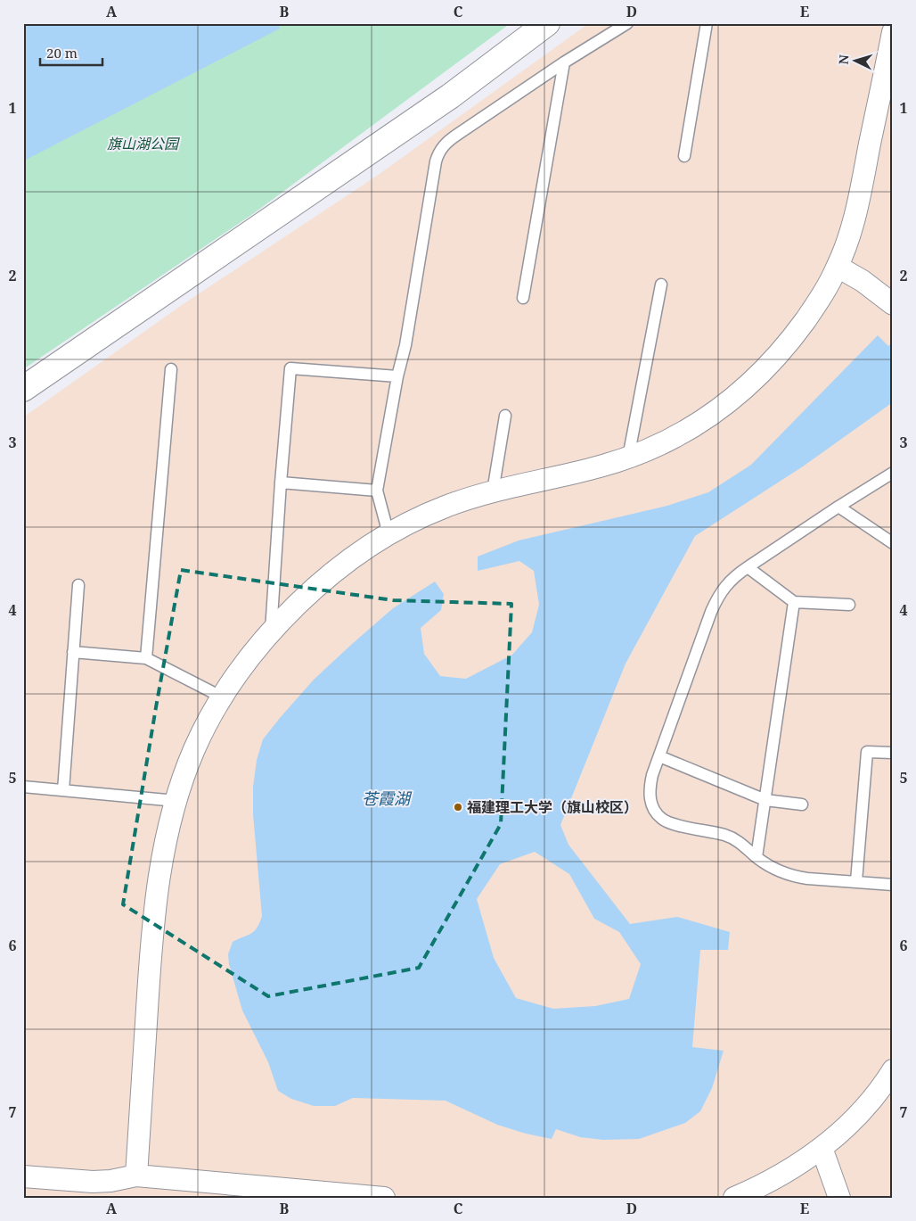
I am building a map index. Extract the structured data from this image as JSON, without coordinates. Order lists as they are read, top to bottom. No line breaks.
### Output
{"water":["苍霞湖"],"parks":["旗山湖公园"],"places":["福建理工大学（旗山校区）"],"scale_bar":"20 m","north":"left","grid":{"columns":["A","B","C","D","E"],"rows":["1","2","3","4","5","6","7"]}}
